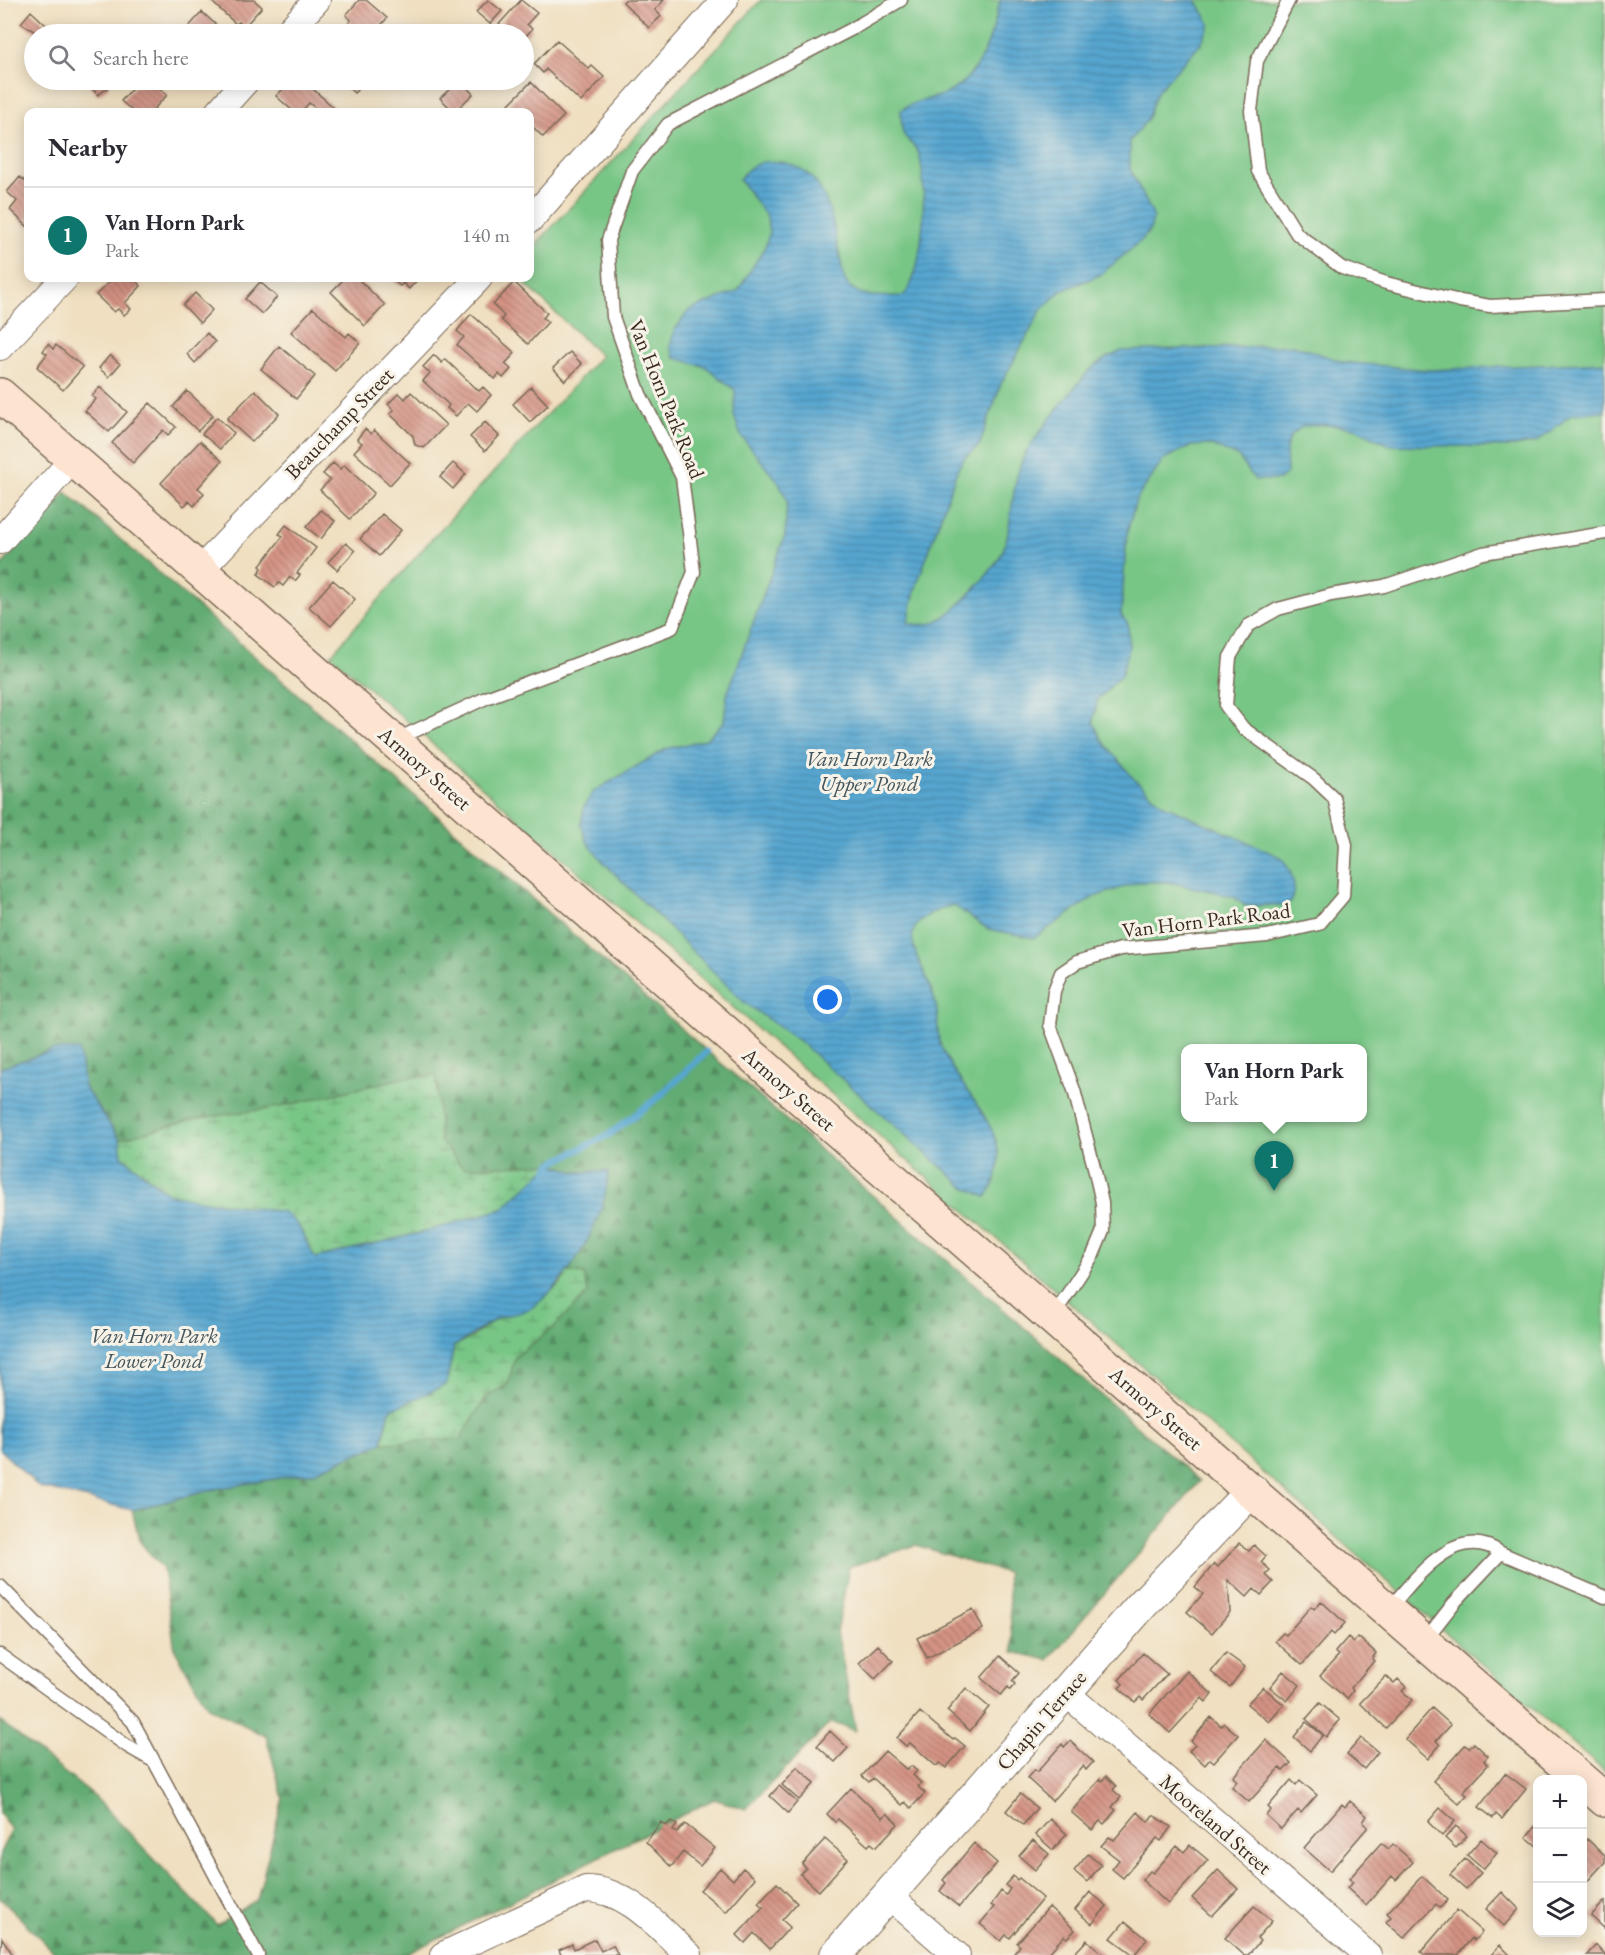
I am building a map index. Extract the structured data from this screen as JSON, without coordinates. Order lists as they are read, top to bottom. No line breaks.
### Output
{"streets":{"main road":["Armory Street"],"street":["Beauchamp Street","Chapin Terrace","Mooreland Street"],"lane":["Van Horn Park Road"]},"crossings":[["Van Horn Park Road","Armory Street"],["Beauchamp Street","Armory Street"],["Armory Street","Chapin Terrace"],["Chapin Terrace","Mooreland Street"]],"water":["Van Horn Park Upper Pond","Van Horn Park Lower Pond"],"page":{"search":"Search here","heading":"Nearby","list":[{"mark":"1","name":"Van Horn Park","note":"Park","value":"140 m"}],"popup":["Van Horn Park","Park"],"pins":"1","map_buttons":["+","−"]}}
